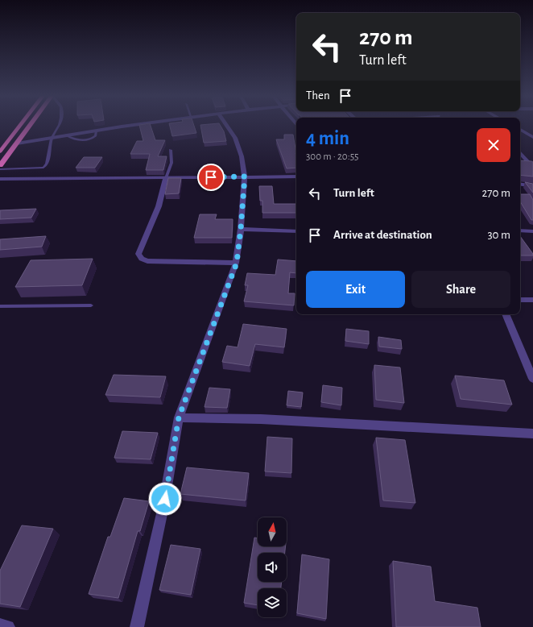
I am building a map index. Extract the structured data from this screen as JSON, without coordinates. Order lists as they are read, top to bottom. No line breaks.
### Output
{"north":"top","page":{"turn":["270 m","Turn left"],"then":"Then","heading":["4 min","300 m · 20:55"],"list":[{"name":"Turn left","value":"270 m"},{"name":"Arrive at destination","value":"30 m"}],"buttons":["Exit","Share"]}}
